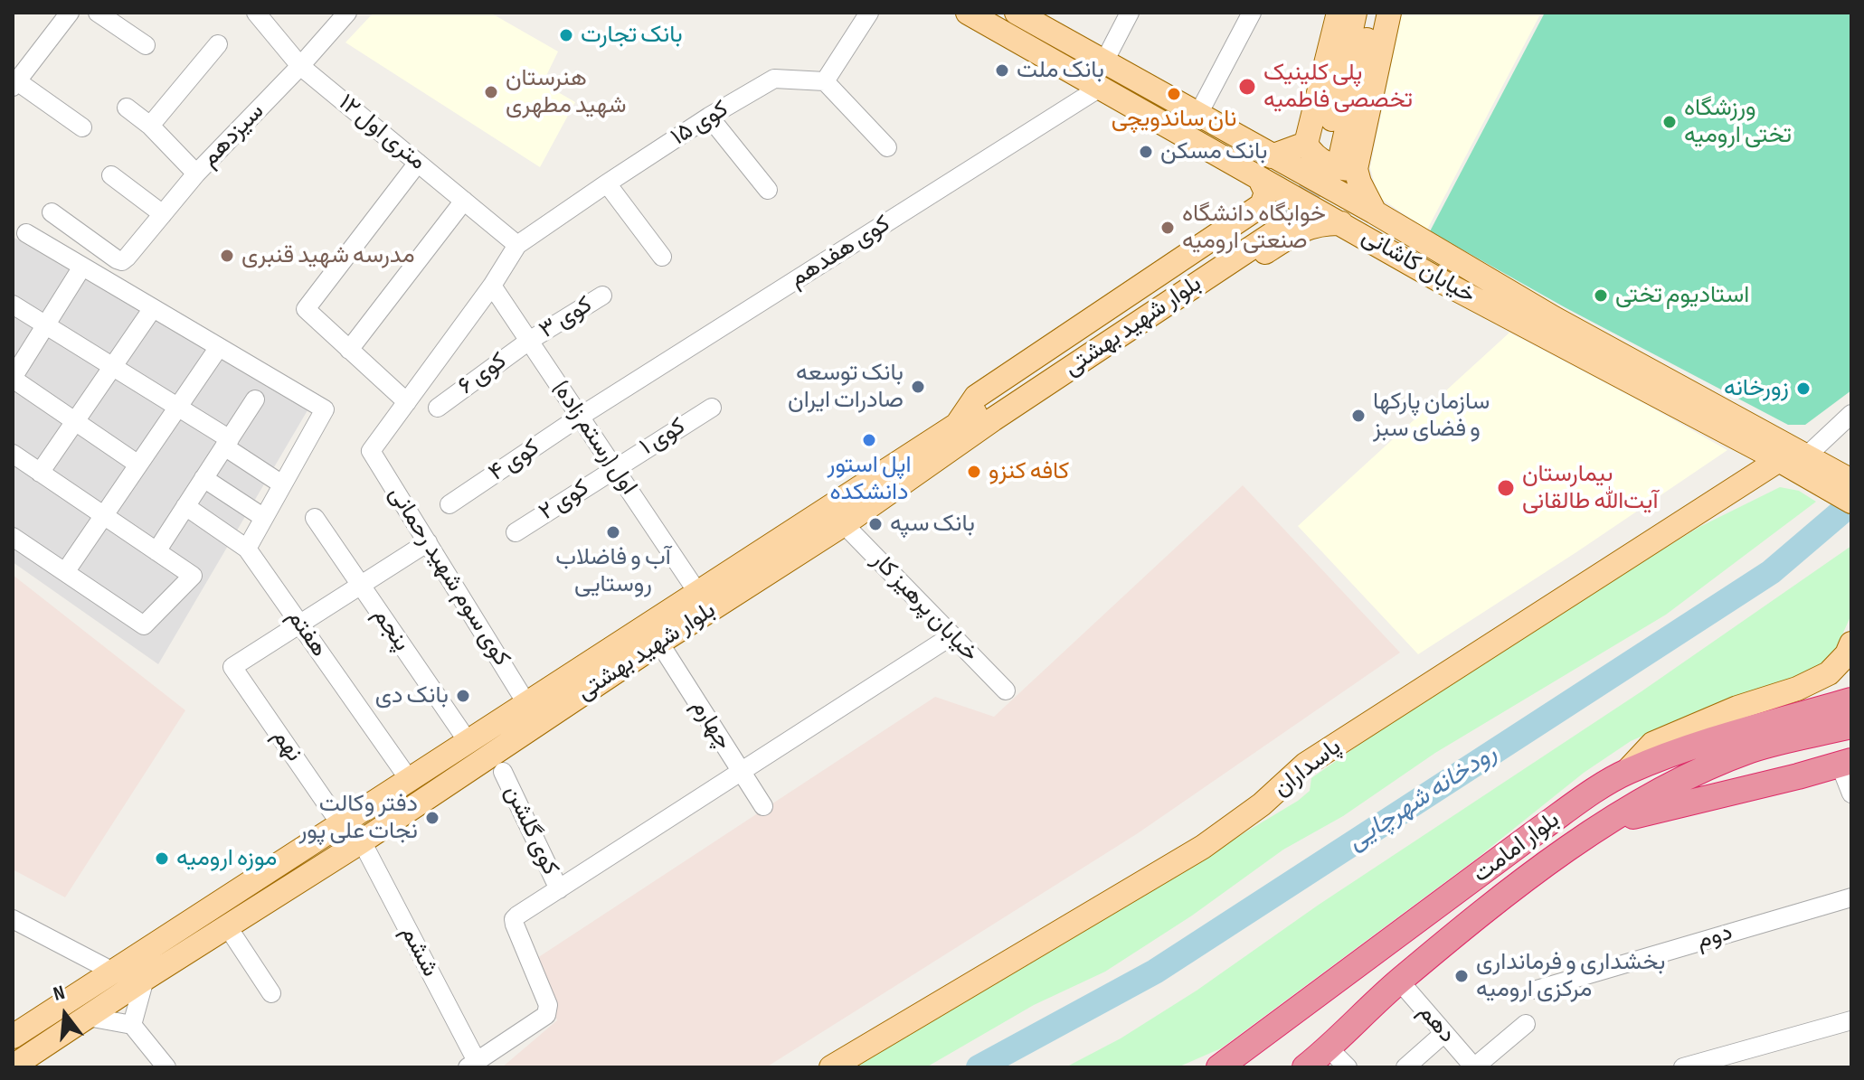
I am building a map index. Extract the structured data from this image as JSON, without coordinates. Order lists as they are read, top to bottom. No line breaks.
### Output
{"streets":{"highway":["بلوار امامت"],"main road":["خیابان کاشانی","بلوار شهید بهشتی","پاسداران"],"street":["کوی ۱۵","۱۲ متری اول","سیزدهم","کوی هفدهم","کوی ۳","کوی ۶","کوی ۱","اول (رستم زاده)","کوی ۴","کوی ۲","کوی سوم شهید رحمانی","خیابان پرهیز کار","پنجم","هفتم","چهارم","نهم","کوی گلشن","دوم","ششم","دهم"]},"crossings":[["کوی ۱۵","۱۲ متری اول"],["۱۲ متری اول","سیزدهم"],["کوی هفدهم","خیابان کاشانی"],["کوی هفدهم","اول (رستم زاده)"],["کوی هفدهم","کوی ۴"],["خیابان کاشانی","بلوار شهید بهشتی"],["خیابان کاشانی","پاسداران"],["کوی ۳","کوی ۶"],["کوی ۳","اول (رستم زاده)"],["بلوار شهید بهشتی","اول (رستم زاده)"],["بلوار شهید بهشتی","کوی سوم شهید رحمانی"],["بلوار شهید بهشتی","خیابان پرهیز کار"],["بلوار شهید بهشتی","پنجم"],["بلوار شهید بهشتی","هفتم"],["بلوار شهید بهشتی","چهارم"],["بلوار شهید بهشتی","نهم"],["بلوار شهید بهشتی","ششم"],["کوی ۶","اول (رستم زاده)"],["کوی ۱","اول (رستم زاده)"],["کوی ۱","کوی ۲"],["اول (رستم زاده)","کوی ۴"],["اول (رستم زاده)","کوی ۲"],["هفتم","نهم"],["بلوار امامت","دهم"]],"water":["رودخانه شهرچایی"],"places":["بانک تجارت","بانک ملت","پلی کلینیک تخصصی فاطمیه","هنرستان شهید مطهری","نان ساندویچی","ورزشگاه تختی ارومیه","بانک مسکن","خوابگاه دانشگاه صنعتی ارومیه","مدرسه شهید قنبری","استادیوم تختی","بانک توسعه صادرات ایران","زورخانه","سازمان پارکها و فضای سبز","اپل استور دانشکده","کافه کنزو","بیمارستان آیت‌الله طالقانی","بانک سپه","آب و فاضلاب روستایی","بانک دی","دفتر وکالت نجات علی پور","موزه ارومیه","بخشداری و فرمانداری مرکزی ارومیه"],"north":"top"}
